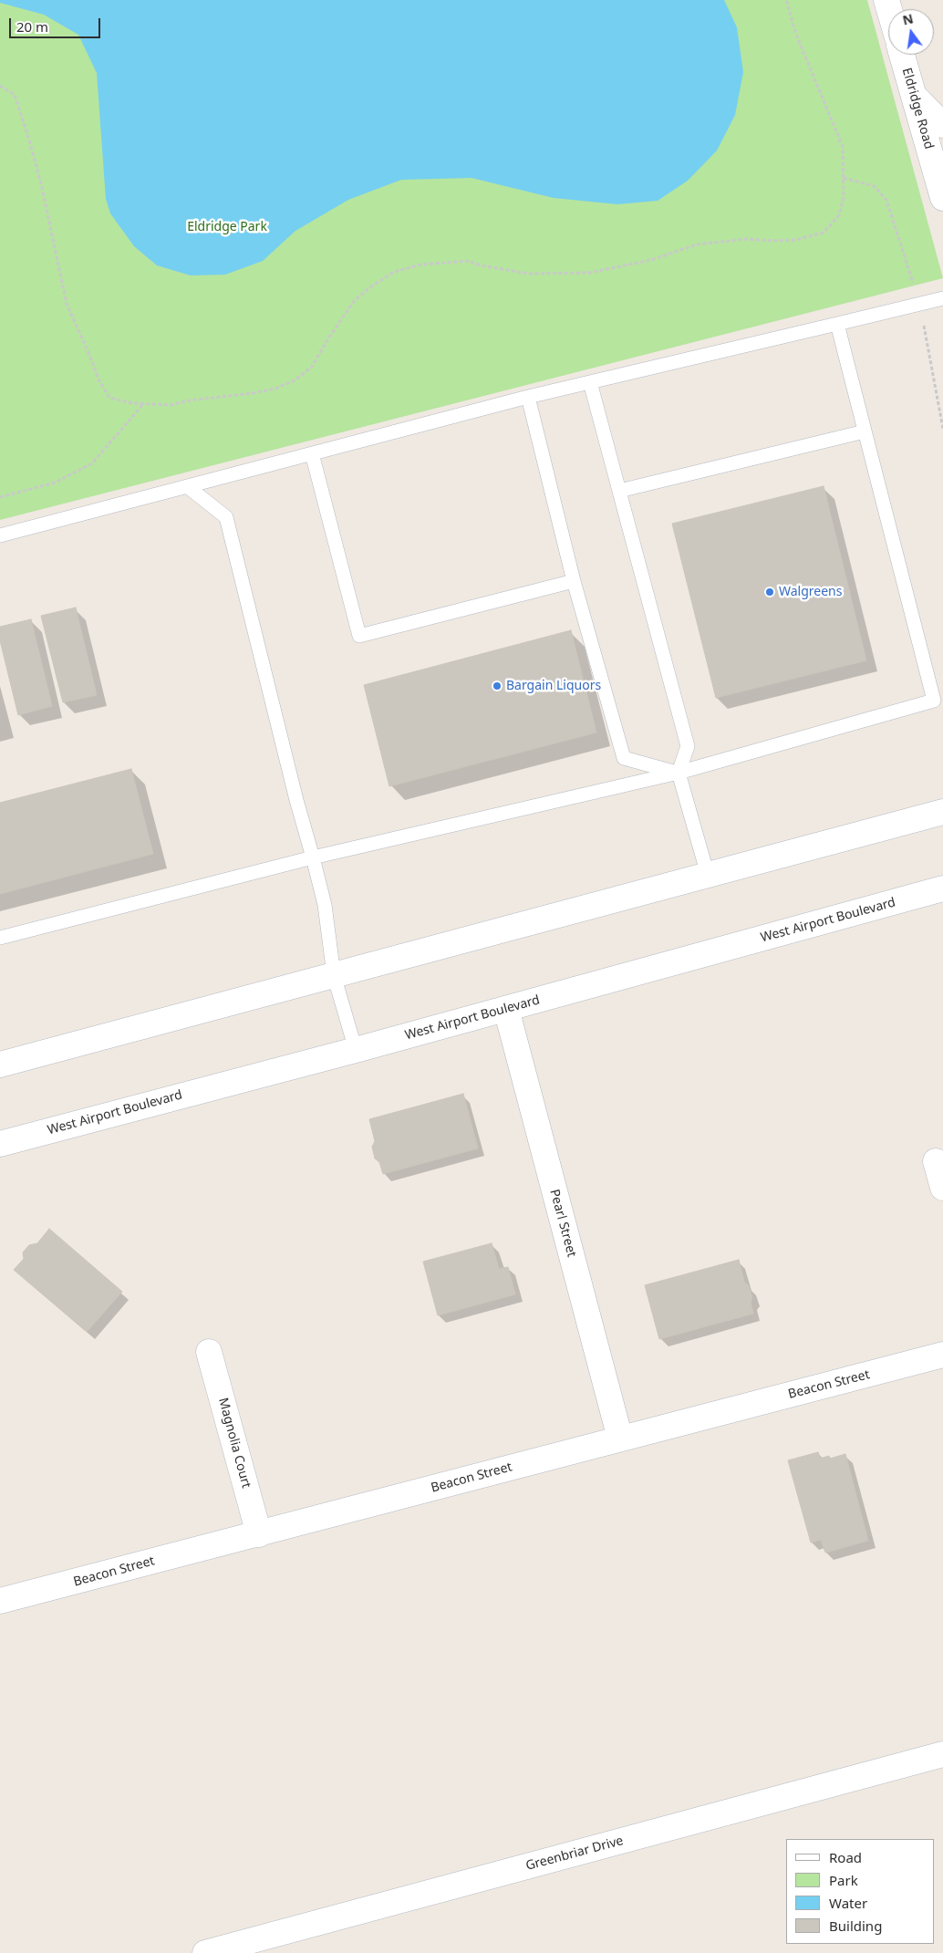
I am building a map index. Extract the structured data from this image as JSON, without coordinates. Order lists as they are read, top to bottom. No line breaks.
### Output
{"streets":{"street":["Eldridge Road","West Airport Boulevard","Pearl Street","Beacon Street","Magnolia Court","Greenbriar Drive"]},"crossings":[["West Airport Boulevard","Pearl Street"],["Pearl Street","Beacon Street"],["Beacon Street","Magnolia Court"]],"parks":["Eldridge Park"],"places":["Walgreens","Bargain Liquors"],"legend":["Road","Park","Water","Building"],"scale_bar":"20 m","north":"top"}
